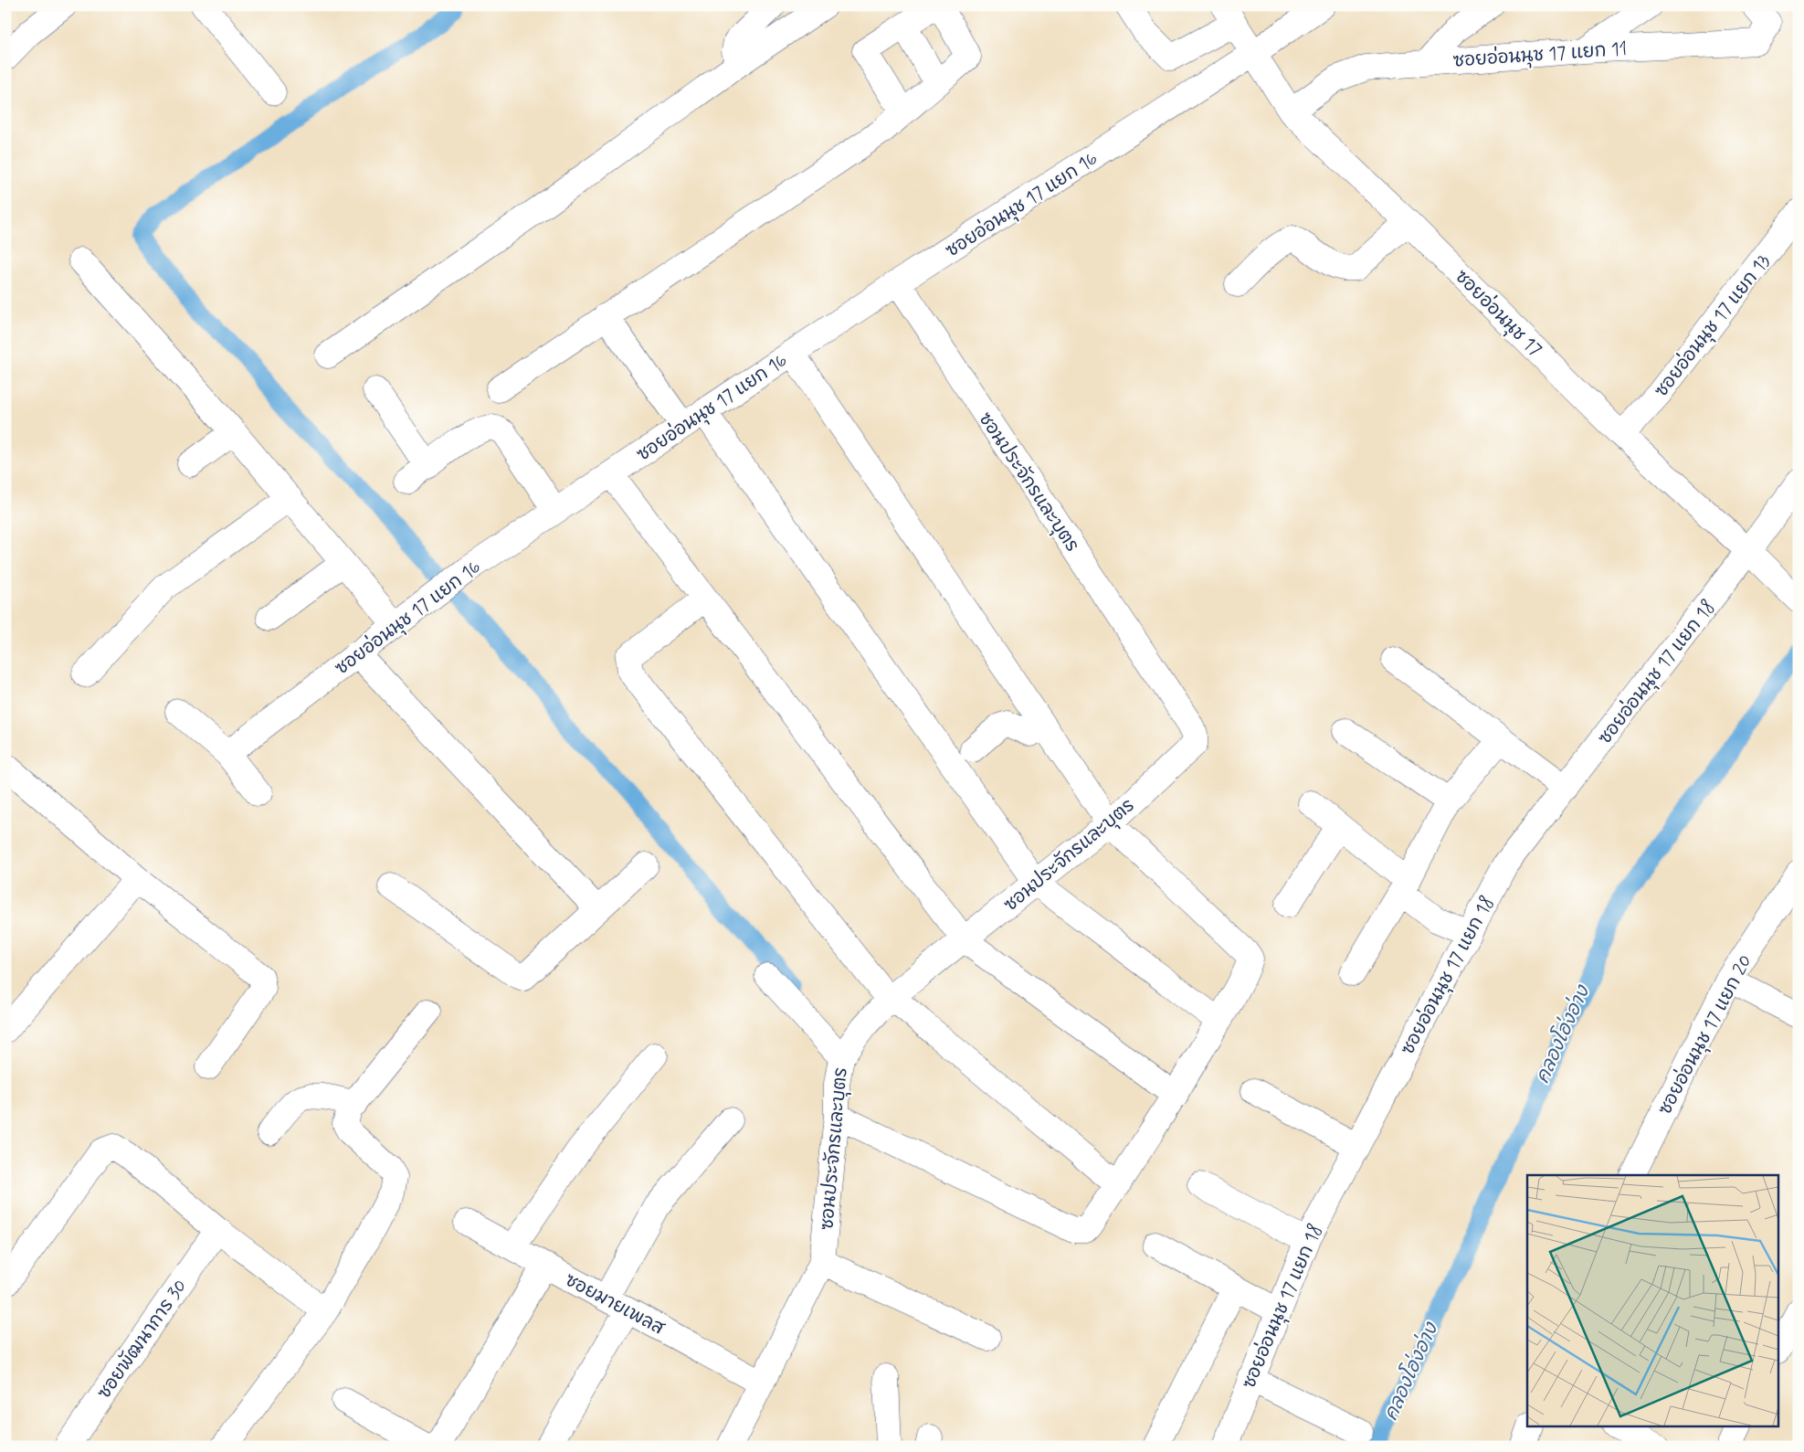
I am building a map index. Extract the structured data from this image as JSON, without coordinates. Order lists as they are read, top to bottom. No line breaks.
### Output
{"streets":{"street":["ซอยอ่อนนุช 17 แยก 11","ซอยอ่อนนุช 17 แยก 16","ซอยอ่อนนุช 17","ซอยอ่อนนุช 17 แยก 13","ซอนประจักรและบุตร","ซอยอ่อนนุช 17 แยก 18","ซอยอ่อนนุช 17 แยก 20","ซอยมายเพลส","ซอยพัฒนาการ 30"]},"crossings":[["ซอยอ่อนนุช 17 แยก 11","ซอยอ่อนนุช 17"],["ซอยอ่อนนุช 17 แยก 16","ซอยอ่อนนุช 17"],["ซอยอ่อนนุช 17 แยก 16","ซอนประจักรและบุตร"],["ซอยอ่อนนุช 17","ซอยอ่อนนุช 17 แยก 13"],["ซอยอ่อนนุช 17","ซอยอ่อนนุช 17 แยก 18"],["ซอนประจักรและบุตร","ซอยมายเพลส"]],"water":["คลองโอ่งอ่าง"]}
